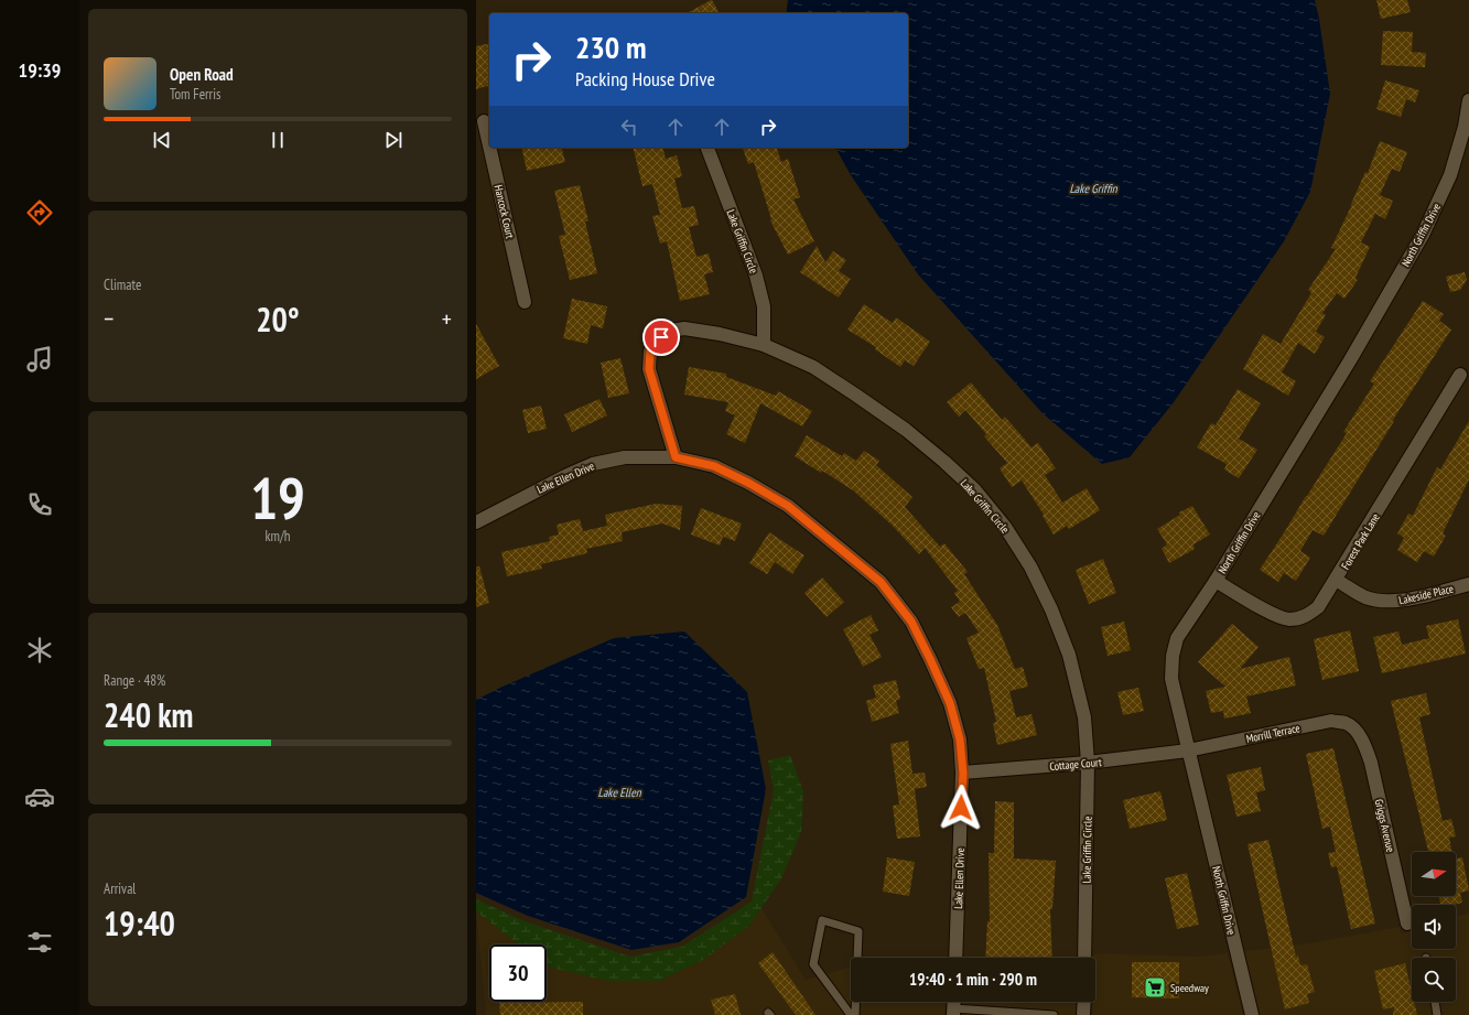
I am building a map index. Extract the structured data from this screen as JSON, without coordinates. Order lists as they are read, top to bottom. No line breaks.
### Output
{"streets":{"street":["Hancock Court","North Griffin Drive","Lake Griffin Circle","Lake Ellen Drive","Forest Park Lane","Lakeside Place","Morrill Terrace","Cottage Court","Griggs Avenue"]},"crossings":[["North Griffin Drive","Forest Park Lane"],["North Griffin Drive","Morrill Terrace"],["North Griffin Drive","Cottage Court"],["Lake Griffin Circle","Cottage Court"],["Lake Ellen Drive","Cottage Court"],["Forest Park Lane","Lakeside Place"],["Morrill Terrace","Cottage Court"],["Morrill Terrace","Griggs Avenue"]],"water":["Lake Griffin","Lake Ellen"],"places":{"supermarket":["Speedway"]},"north":"right","page":{"tabs":"19:39","turn":["230 m","Packing House Drive"],"song":["Open Road","Tom Ferris"],"tile":["Climate",["19","km/h"],["Range · 48%","240 km"],["Arrival","19:40"]],"heat":["−","20°","+"],"limit":"30","trip":"19:40 · 1 min · 290 m"}}
